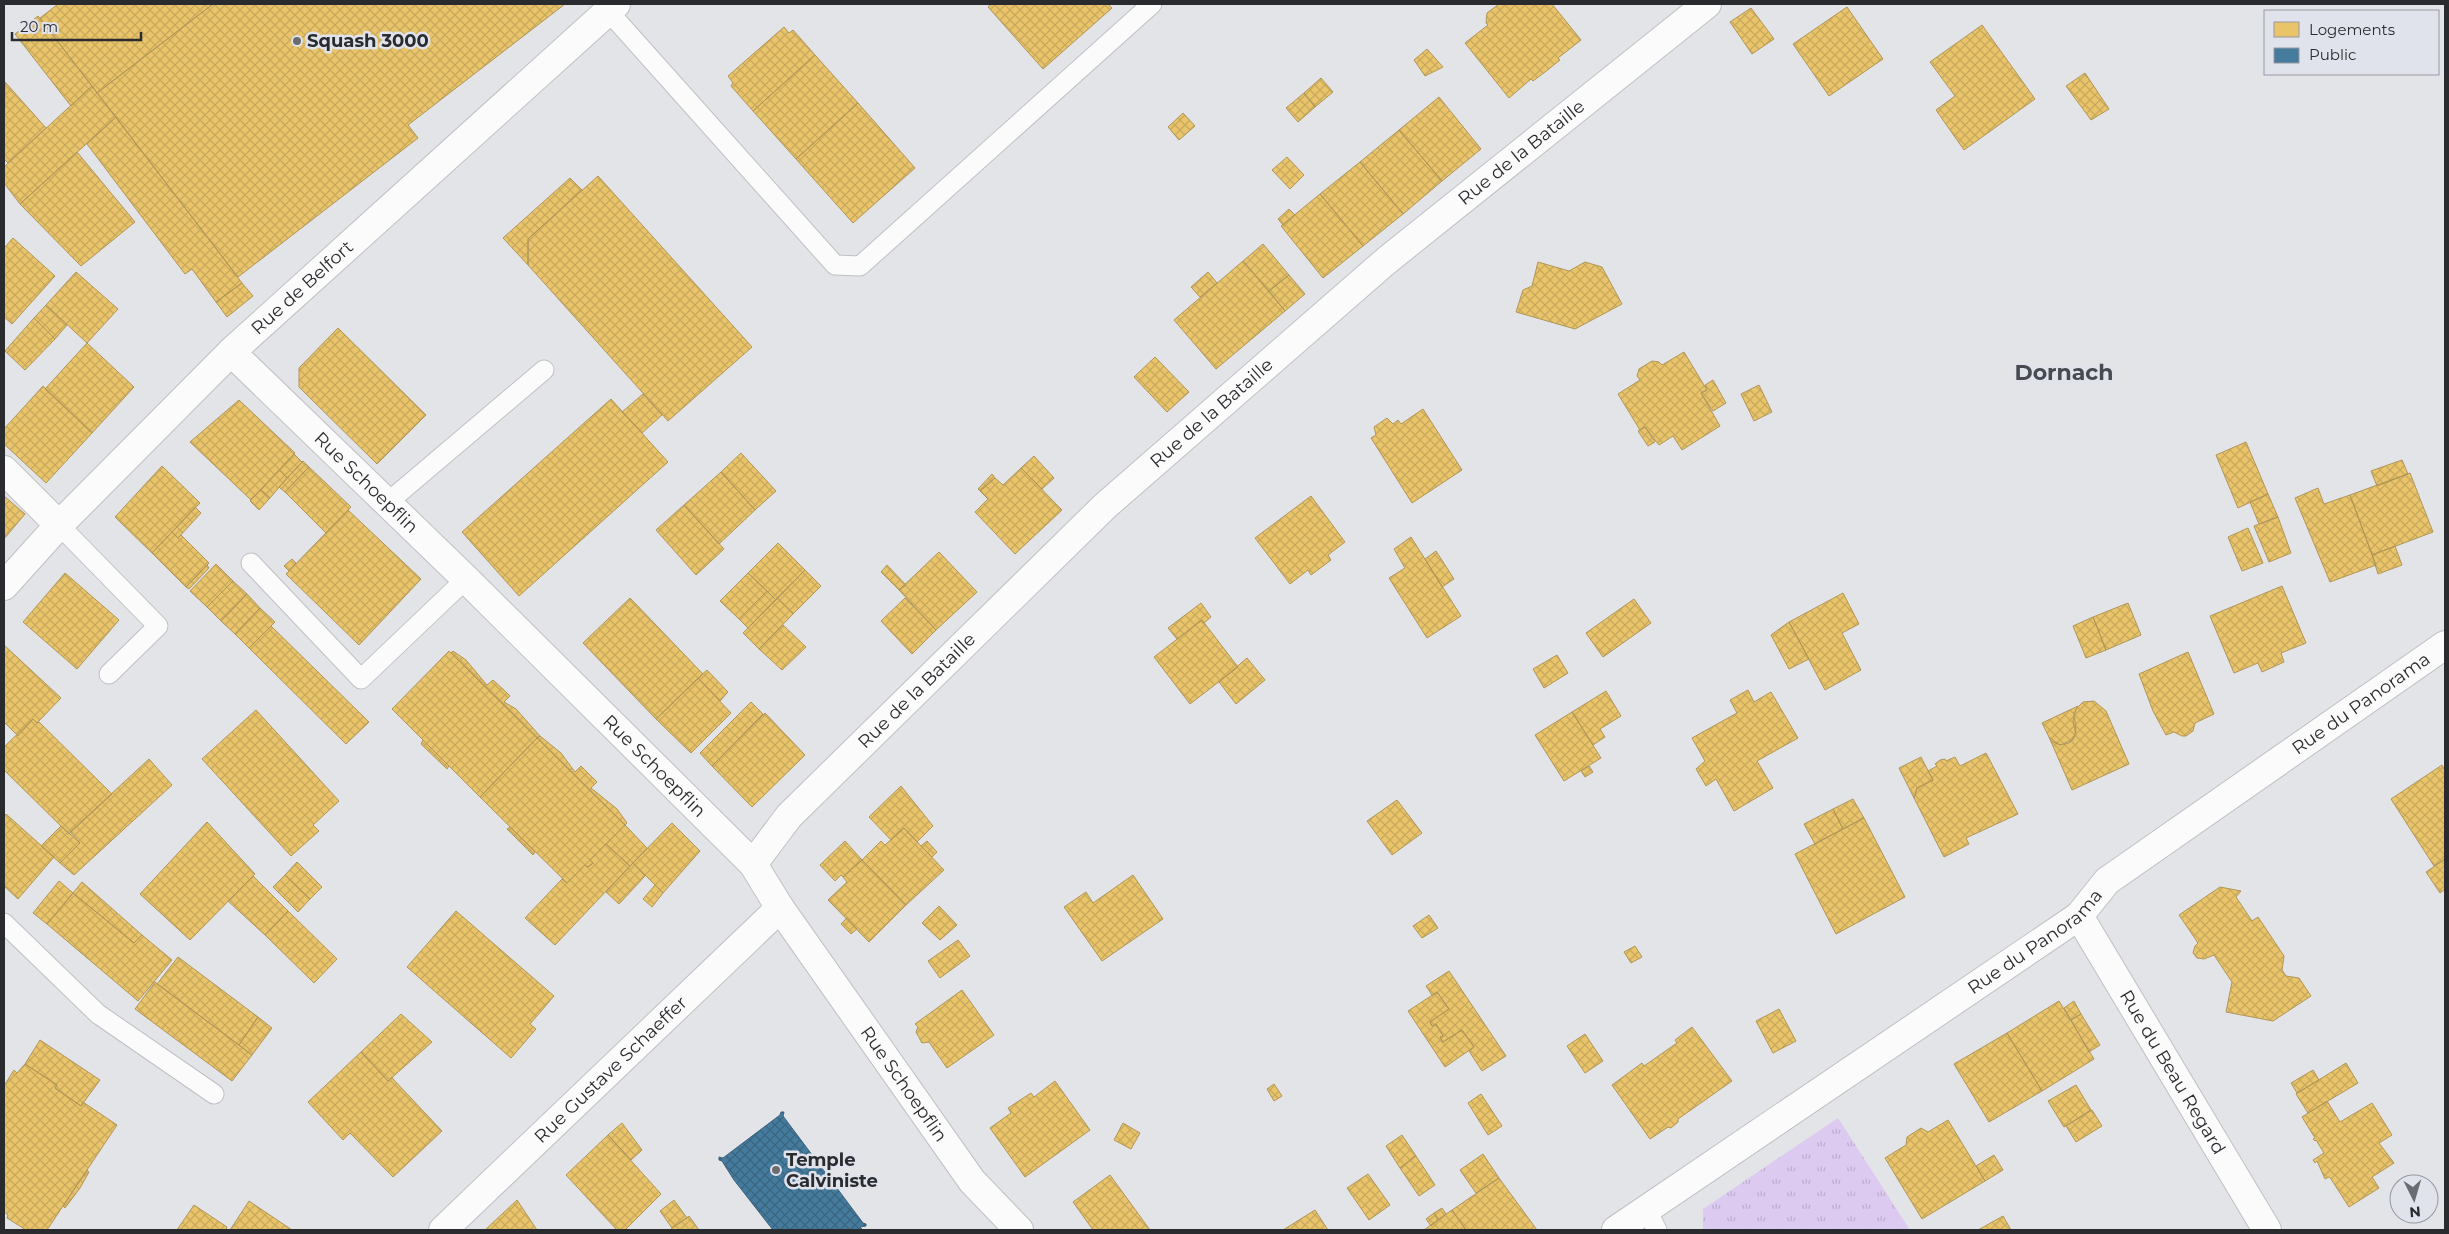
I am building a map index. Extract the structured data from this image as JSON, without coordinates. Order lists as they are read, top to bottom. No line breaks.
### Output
{"streets":{"street":["Rue de la Bataille","Rue de Belfort","Rue Schoepflin","Rue du Panorama","Rue Gustave Schaeffer","Rue du Beau Regard"]},"crossings":[["Rue de la Bataille","Rue Schoepflin"],["Rue de Belfort","Rue Schoepflin"],["Rue Schoepflin","Rue Gustave Schaeffer"],["Rue du Panorama","Rue du Beau Regard"]],"districts":["Dornach"],"places":["Squash 3000","Temple Calviniste"],"legend":["Logements","Public"],"scale_bar":"20 m","north":"bottom"}
